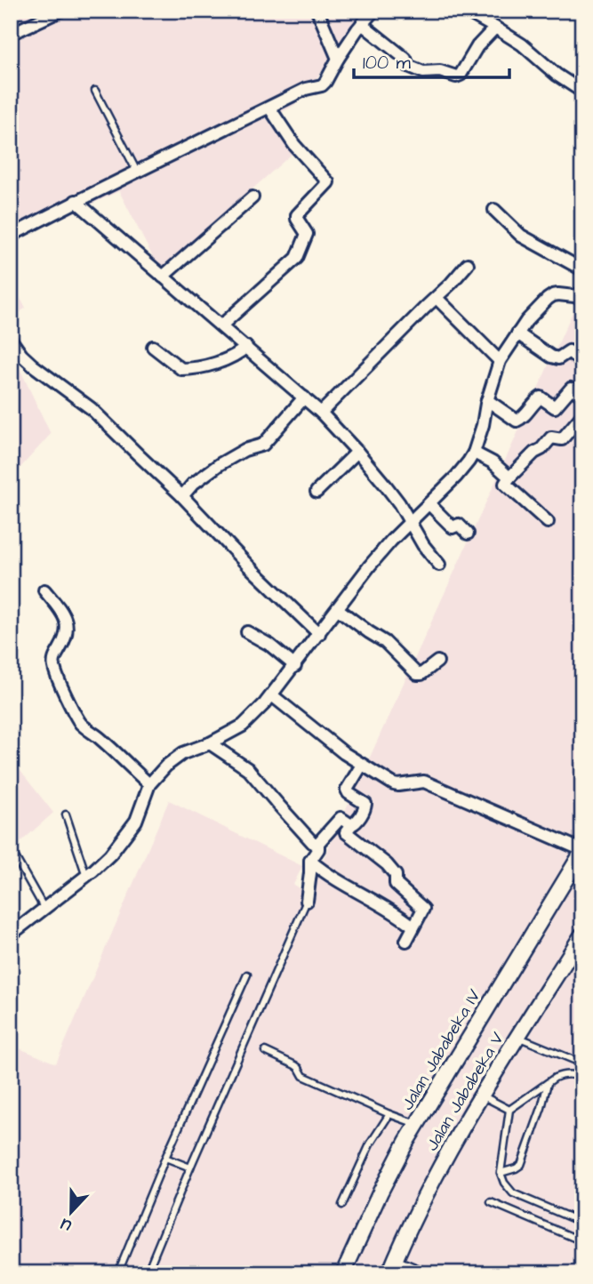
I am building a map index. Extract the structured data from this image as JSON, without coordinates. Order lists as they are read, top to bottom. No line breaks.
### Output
{"streets":{"street":["Jalan Jababeka IV","Jalan Jababeka V"]},"scale_bar":"100 m","north":"bottom"}
